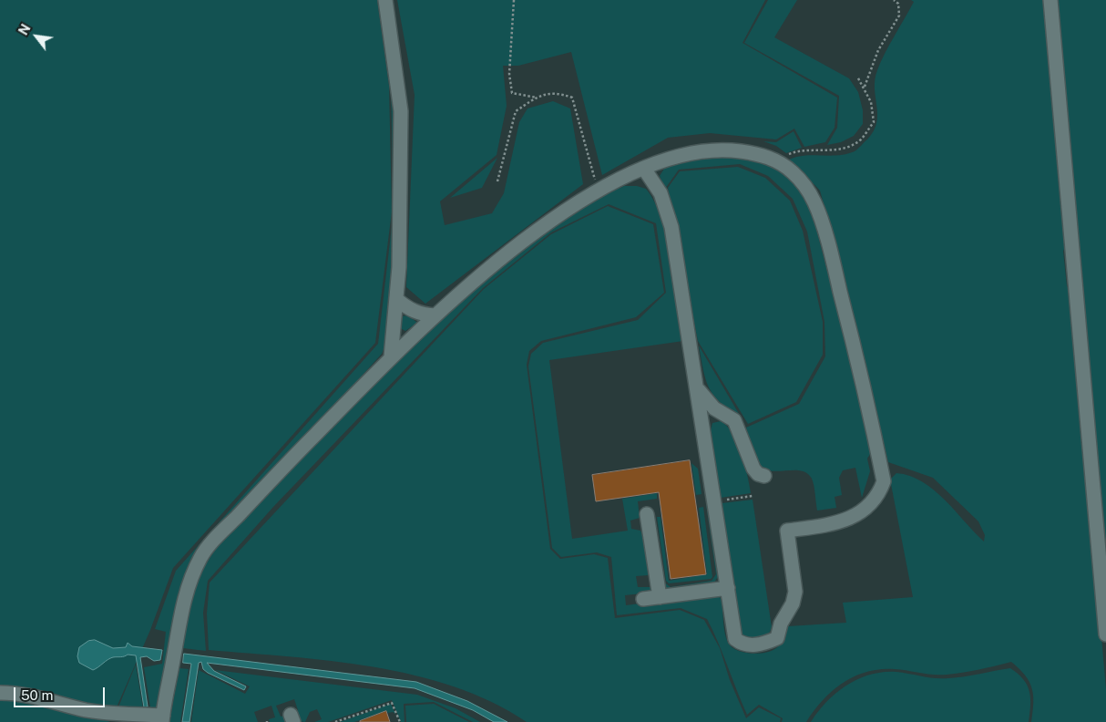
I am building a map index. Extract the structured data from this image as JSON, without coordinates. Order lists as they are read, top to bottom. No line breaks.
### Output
{"scale_bar":"50 m","north":"top left"}
